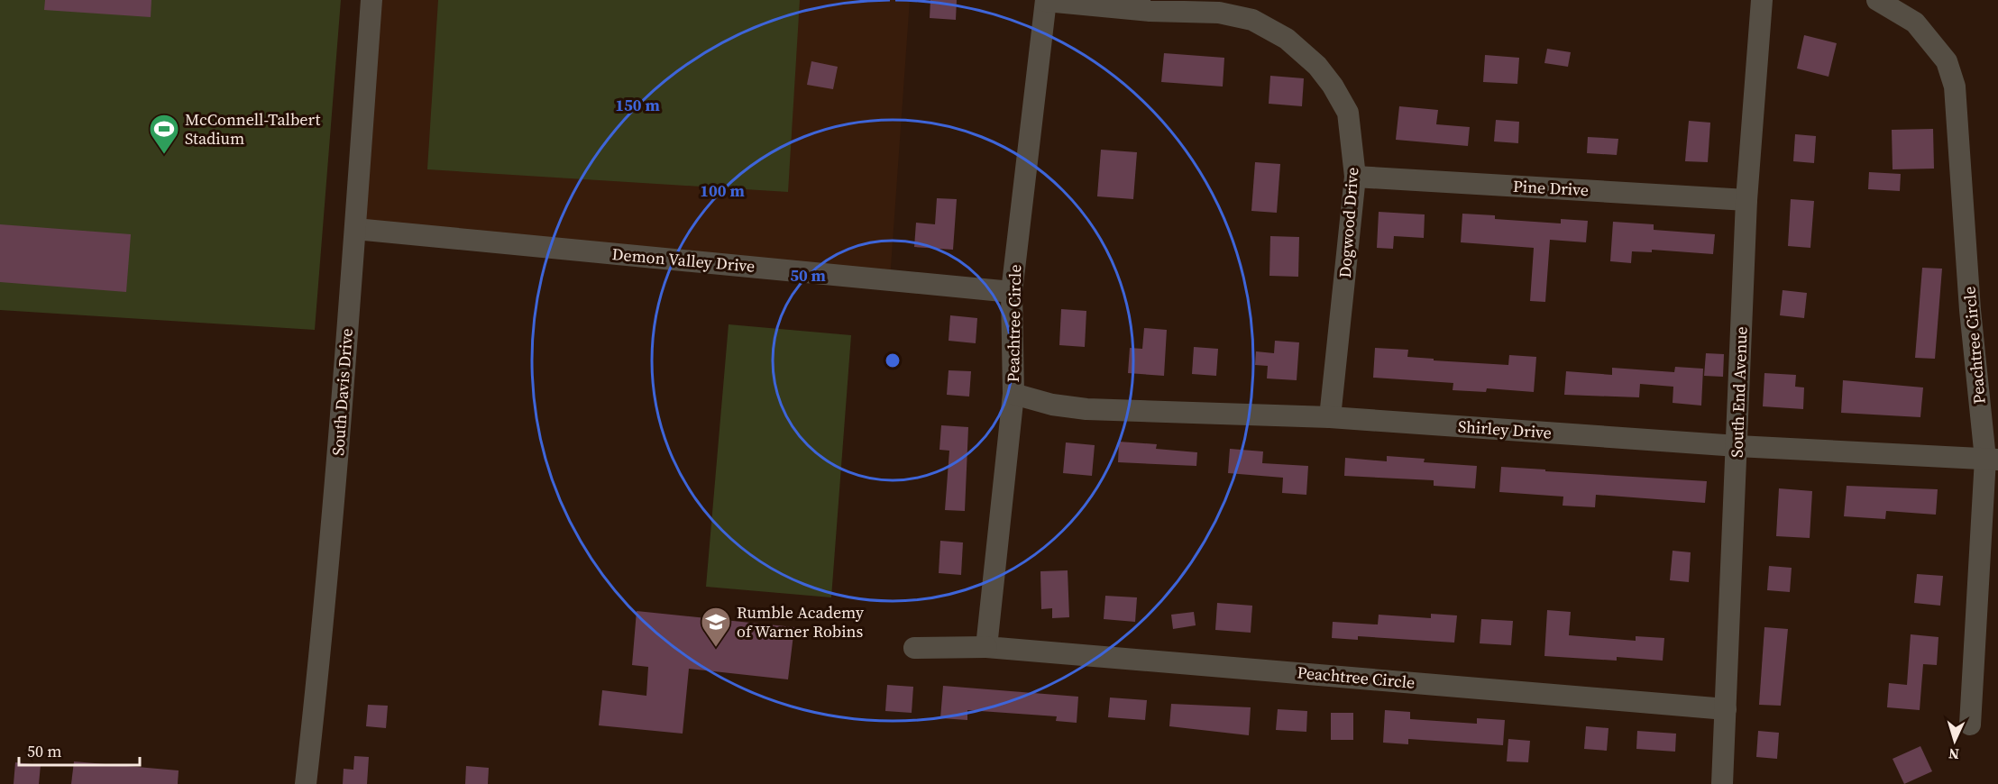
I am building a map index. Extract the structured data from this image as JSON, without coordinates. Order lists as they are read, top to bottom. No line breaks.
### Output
{"streets":{"street":["Pine Drive","Dogwood Drive","Demon Valley Drive","Peachtree Circle","South Davis Drive","South End Avenue","Shirley Drive"]},"crossings":[["Pine Drive","Dogwood Drive"],["Pine Drive","South End Avenue"],["Dogwood Drive","Peachtree Circle"],["Dogwood Drive","Shirley Drive"],["Demon Valley Drive","Peachtree Circle"],["Demon Valley Drive","South Davis Drive"],["Peachtree Circle","South End Avenue"],["Peachtree Circle","Shirley Drive"],["South End Avenue","Shirley Drive"]],"places":{"sports":["McConnell-Talbert Stadium"],"school or university":["Rumble Academy of Warner Robins"]},"scale_bar":"50 m","north":"bottom","rings":["150 m","100 m","50 m"]}
